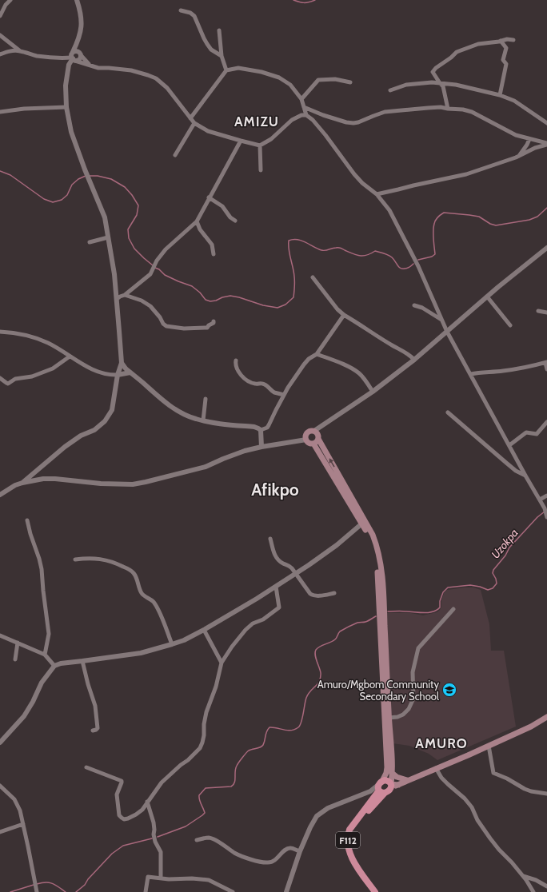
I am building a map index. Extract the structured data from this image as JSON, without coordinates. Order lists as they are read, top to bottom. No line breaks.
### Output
{"streets":{"main road":["F112"]},"districts":["AMIZU","Afikpo","AMURO"],"water":["Uzokpa"],"places":{"school or university":["Amuro/Mgbom Community Secondary School"]}}
